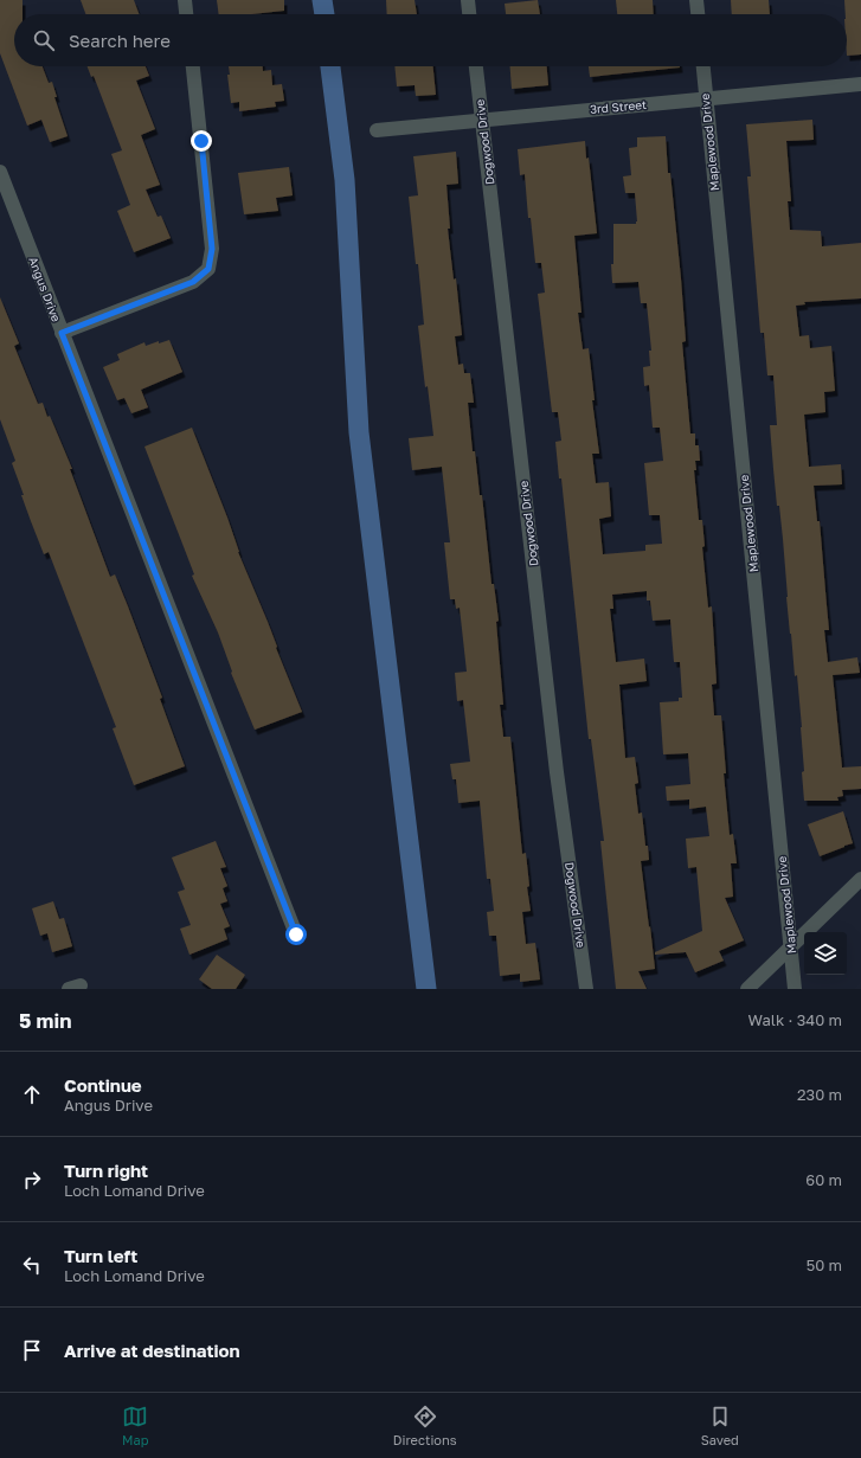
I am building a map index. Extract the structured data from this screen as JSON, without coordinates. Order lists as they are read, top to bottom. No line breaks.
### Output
{"streets":{"street":["3rd Street","Dogwood Drive","Maplewood Drive","Angus Drive"]},"crossings":[["3rd Street","Dogwood Drive"],["3rd Street","Maplewood Drive"]],"page":{"search":"Search here","heading":["5 min","Walk · 340 m"],"list":[["Continue","Angus Drive","230 m"],["Turn right","Loch Lomand Drive","60 m"],["Turn left","Loch Lomand Drive","50 m"],"Arrive at destination"],"nav":["Map","Directions","Saved"]}}
